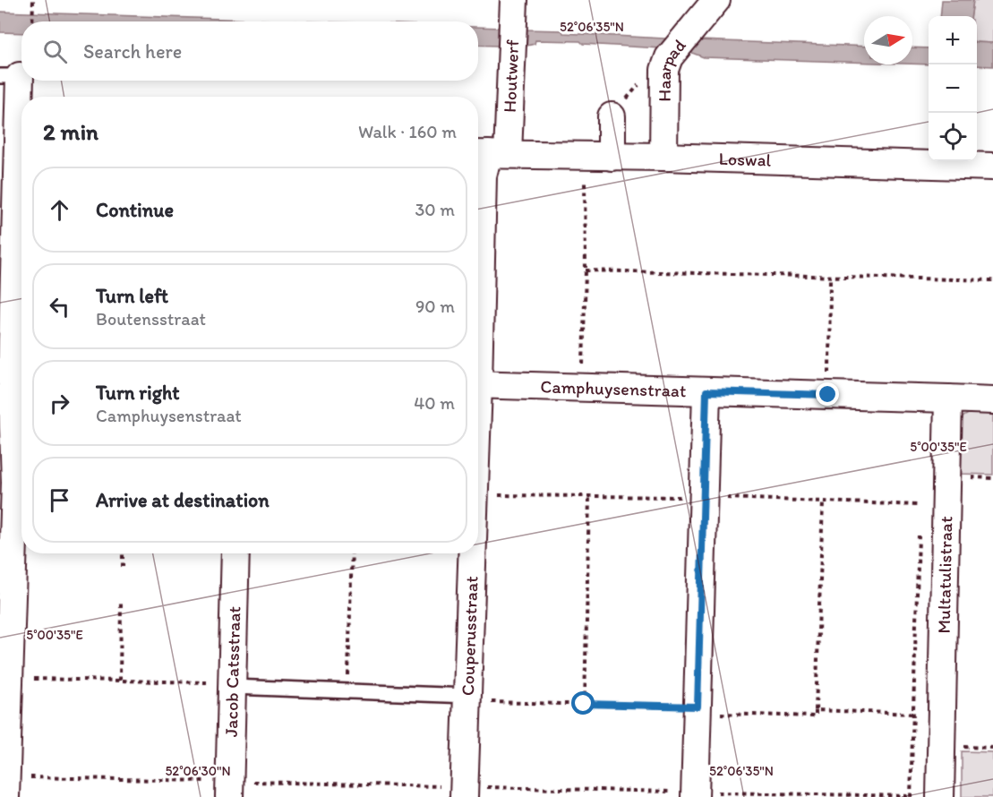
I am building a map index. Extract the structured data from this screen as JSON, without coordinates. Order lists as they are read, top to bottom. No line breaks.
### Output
{"streets":{"street":["Haarpad","Houtwerf","Loswal","Camphuysenstraat","Multatulistraat","Couperusstraat","Jacob Catsstraat"]},"crossings":[["Haarpad","Loswal"],["Houtwerf","Loswal"],["Houtwerf","Couperusstraat"],["Loswal","Couperusstraat"],["Camphuysenstraat","Multatulistraat"]],"north":"right","page":{"map_buttons":["+","−"],"search":"Search here","heading":["2 min","Walk · 160 m"],"list":[["Continue","30 m"],["Turn left","Boutensstraat","90 m"],["Turn right","Camphuysenstraat","40 m"],"Arrive at destination"]},"coordinates":["52°06'35\"N","5°00'35\"E","52°06'30\"N"]}
